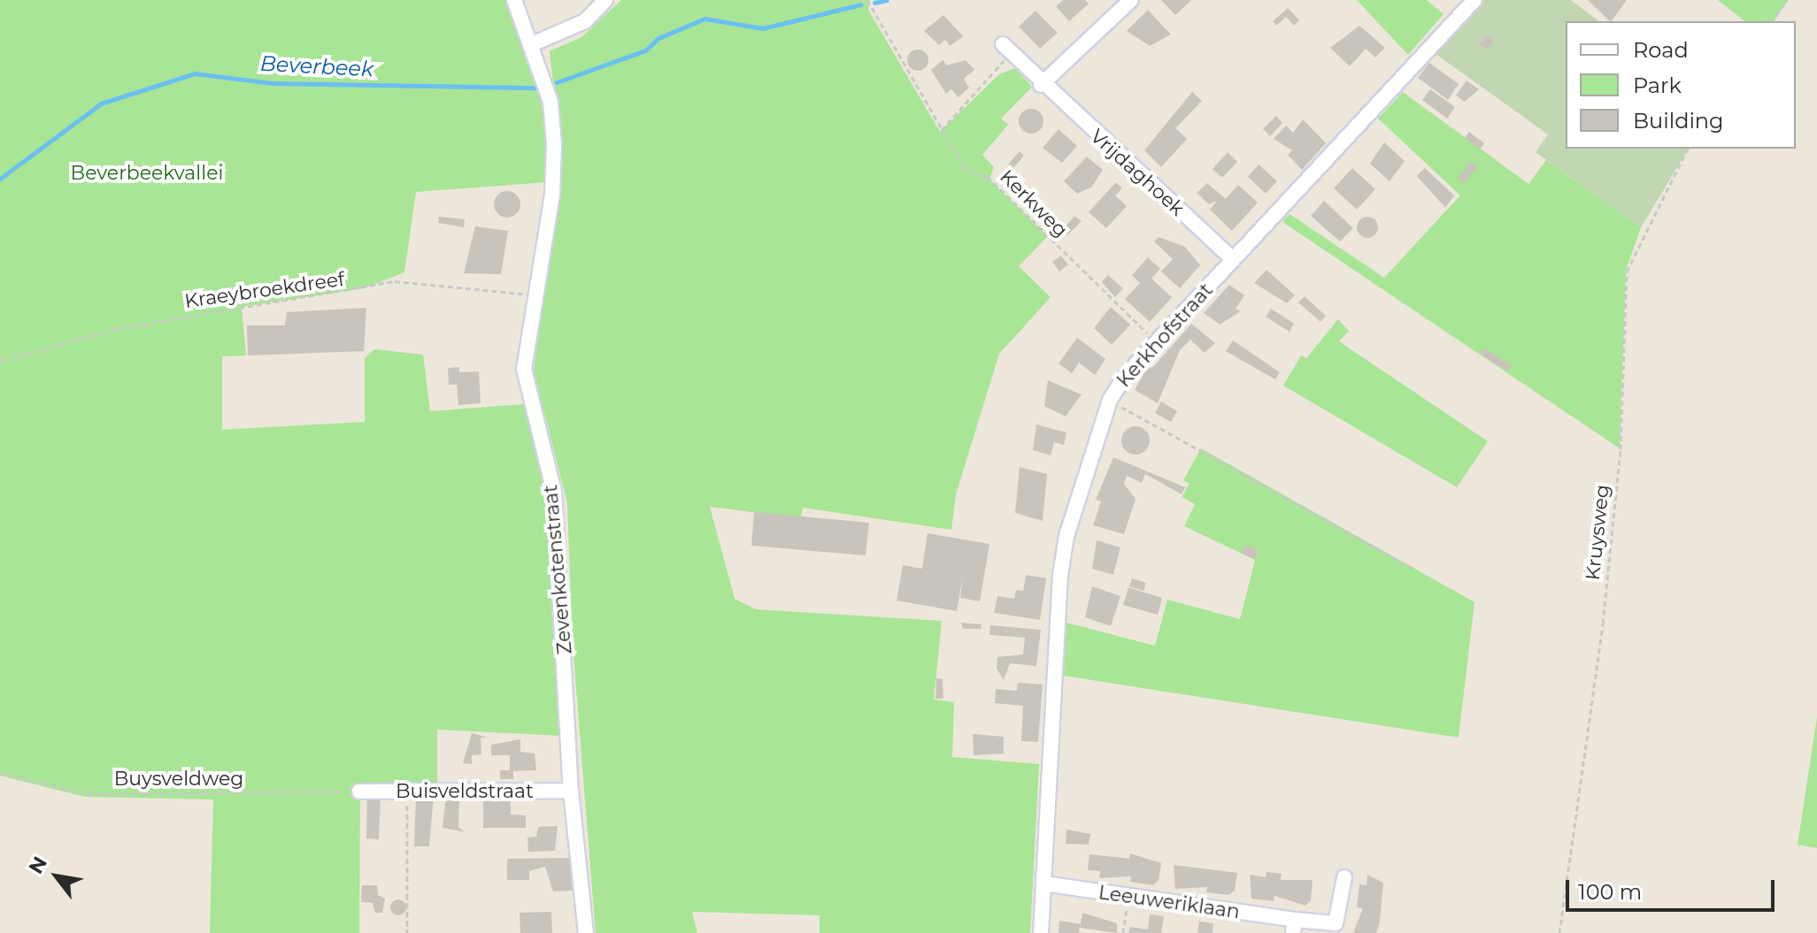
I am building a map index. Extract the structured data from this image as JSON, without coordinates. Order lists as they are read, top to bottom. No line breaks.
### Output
{"streets":{"street":["Vrijdaghoek","Kerkhofstraat","Zevenkotenstraat","Buisveldstraat","Leeuweriklaan"],"path":["Kerkweg","Kraeybroekdreef","Kruysweg","Buysveldweg"]},"crossings":[["Vrijdaghoek","Kerkhofstraat"],["Kerkweg","Kerkhofstraat"],["Kraeybroekdreef","Zevenkotenstraat"],["Kerkhofstraat","Leeuweriklaan"],["Zevenkotenstraat","Buisveldstraat"],["Buysveldweg","Buisveldstraat"]],"water":["Beverbeek"],"parks":["Beverbeekvallei"],"legend":["Road","Park","Building"],"scale_bar":"100 m","north":"top left"}
